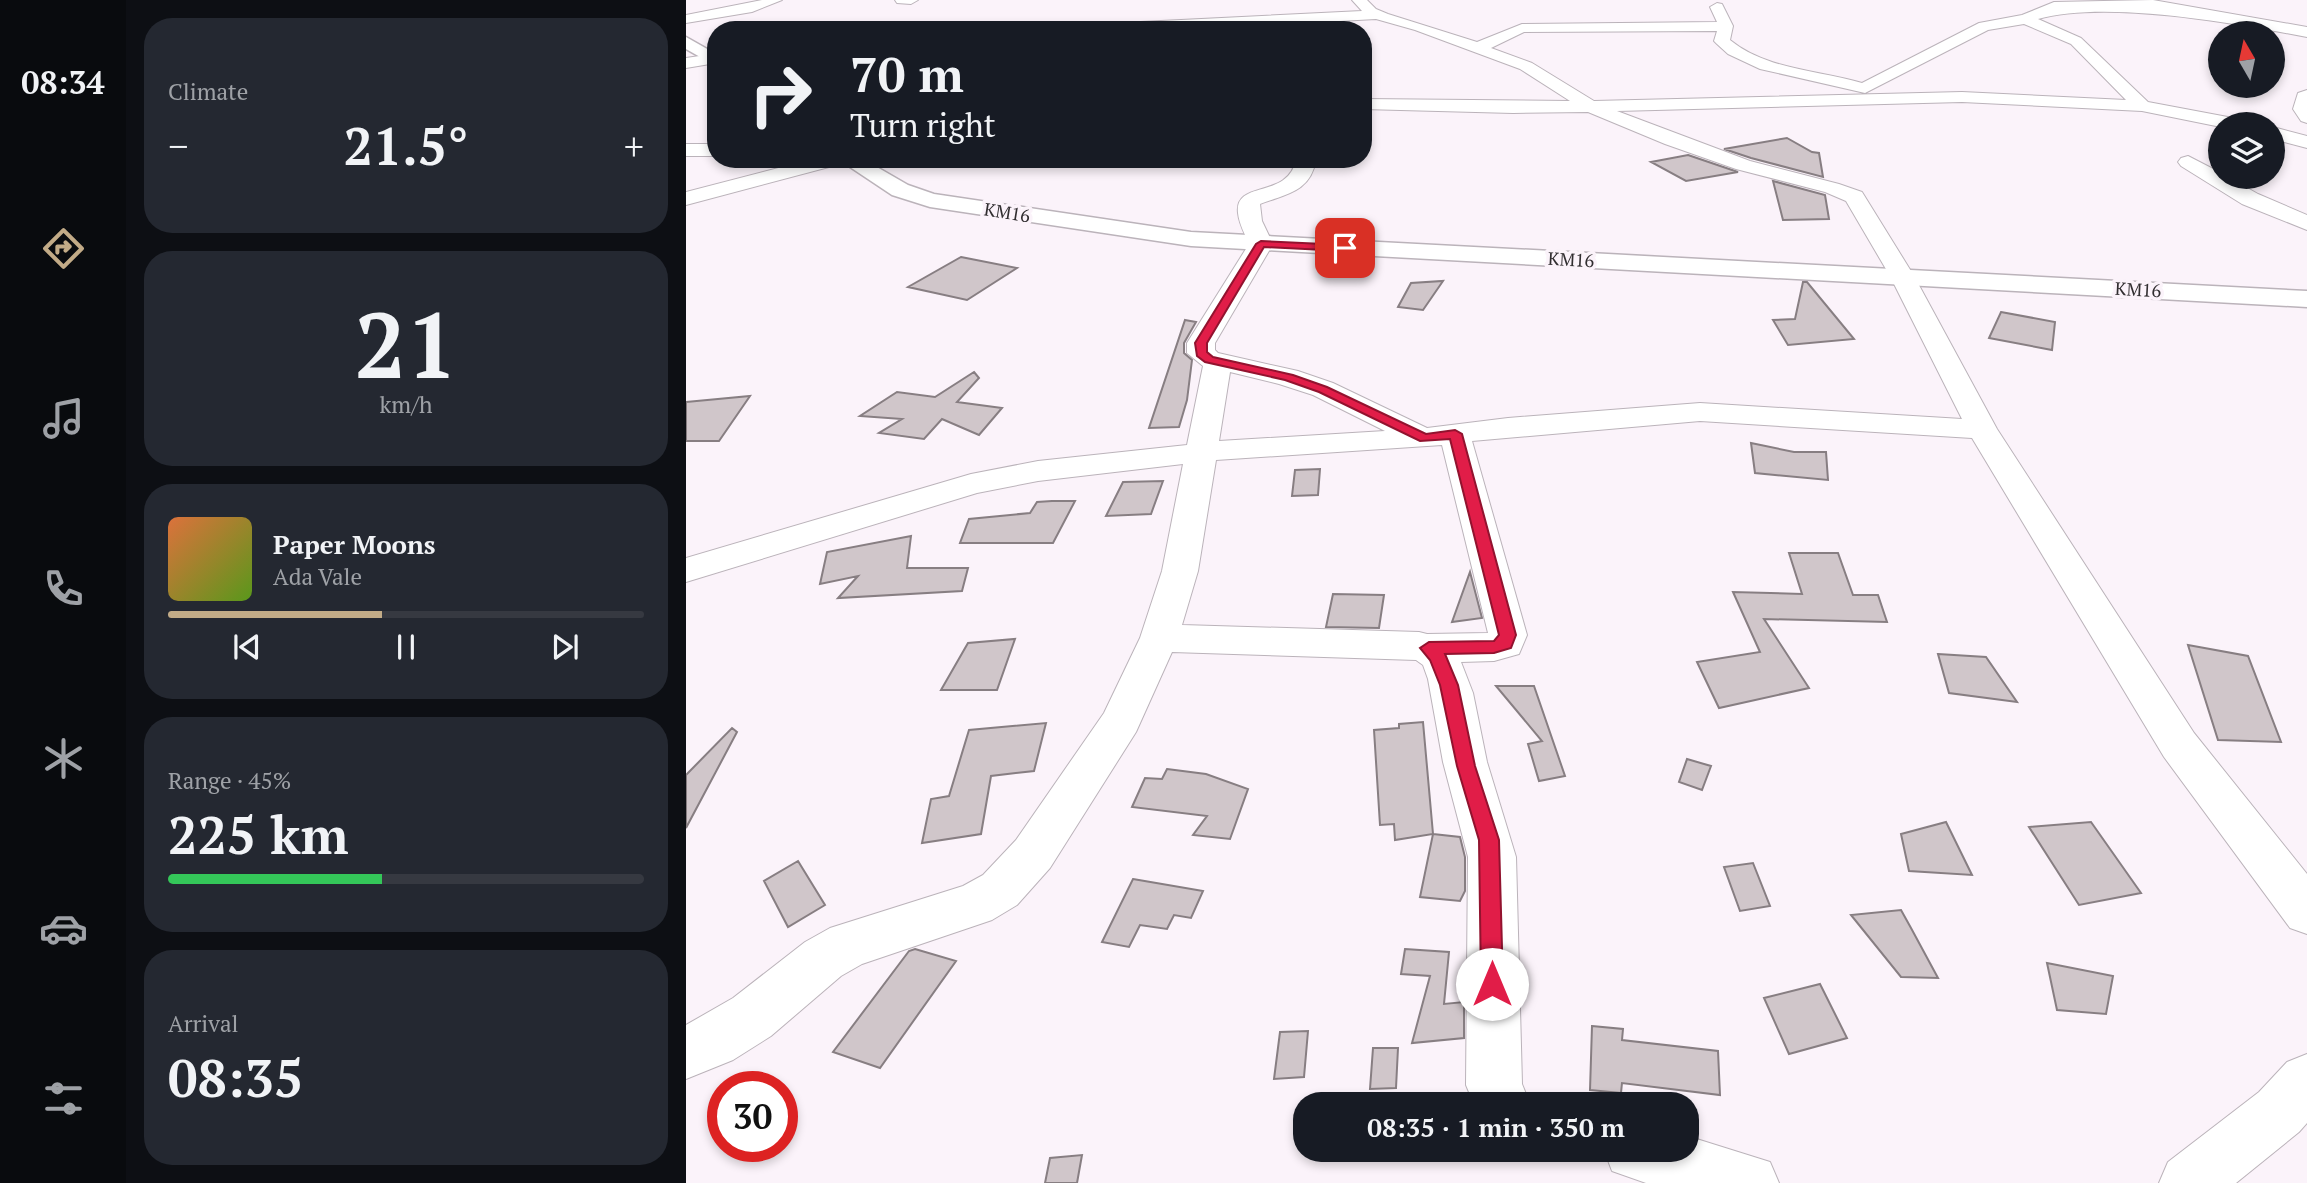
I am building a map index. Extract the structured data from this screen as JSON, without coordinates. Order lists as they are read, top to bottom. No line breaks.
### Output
{"streets":{"street":["KM16"]},"north":"top","page":{"tabs":"08:34","tile":["Climate",["21","km/h"],["Range · 45%","225 km"],["Arrival","08:35"]],"turn":["70 m","Turn right"],"heat":["−","21.5°","+"],"song":["Paper Moons","Ada Vale"],"limit":"30","trip":"08:35 · 1 min · 350 m"}}
